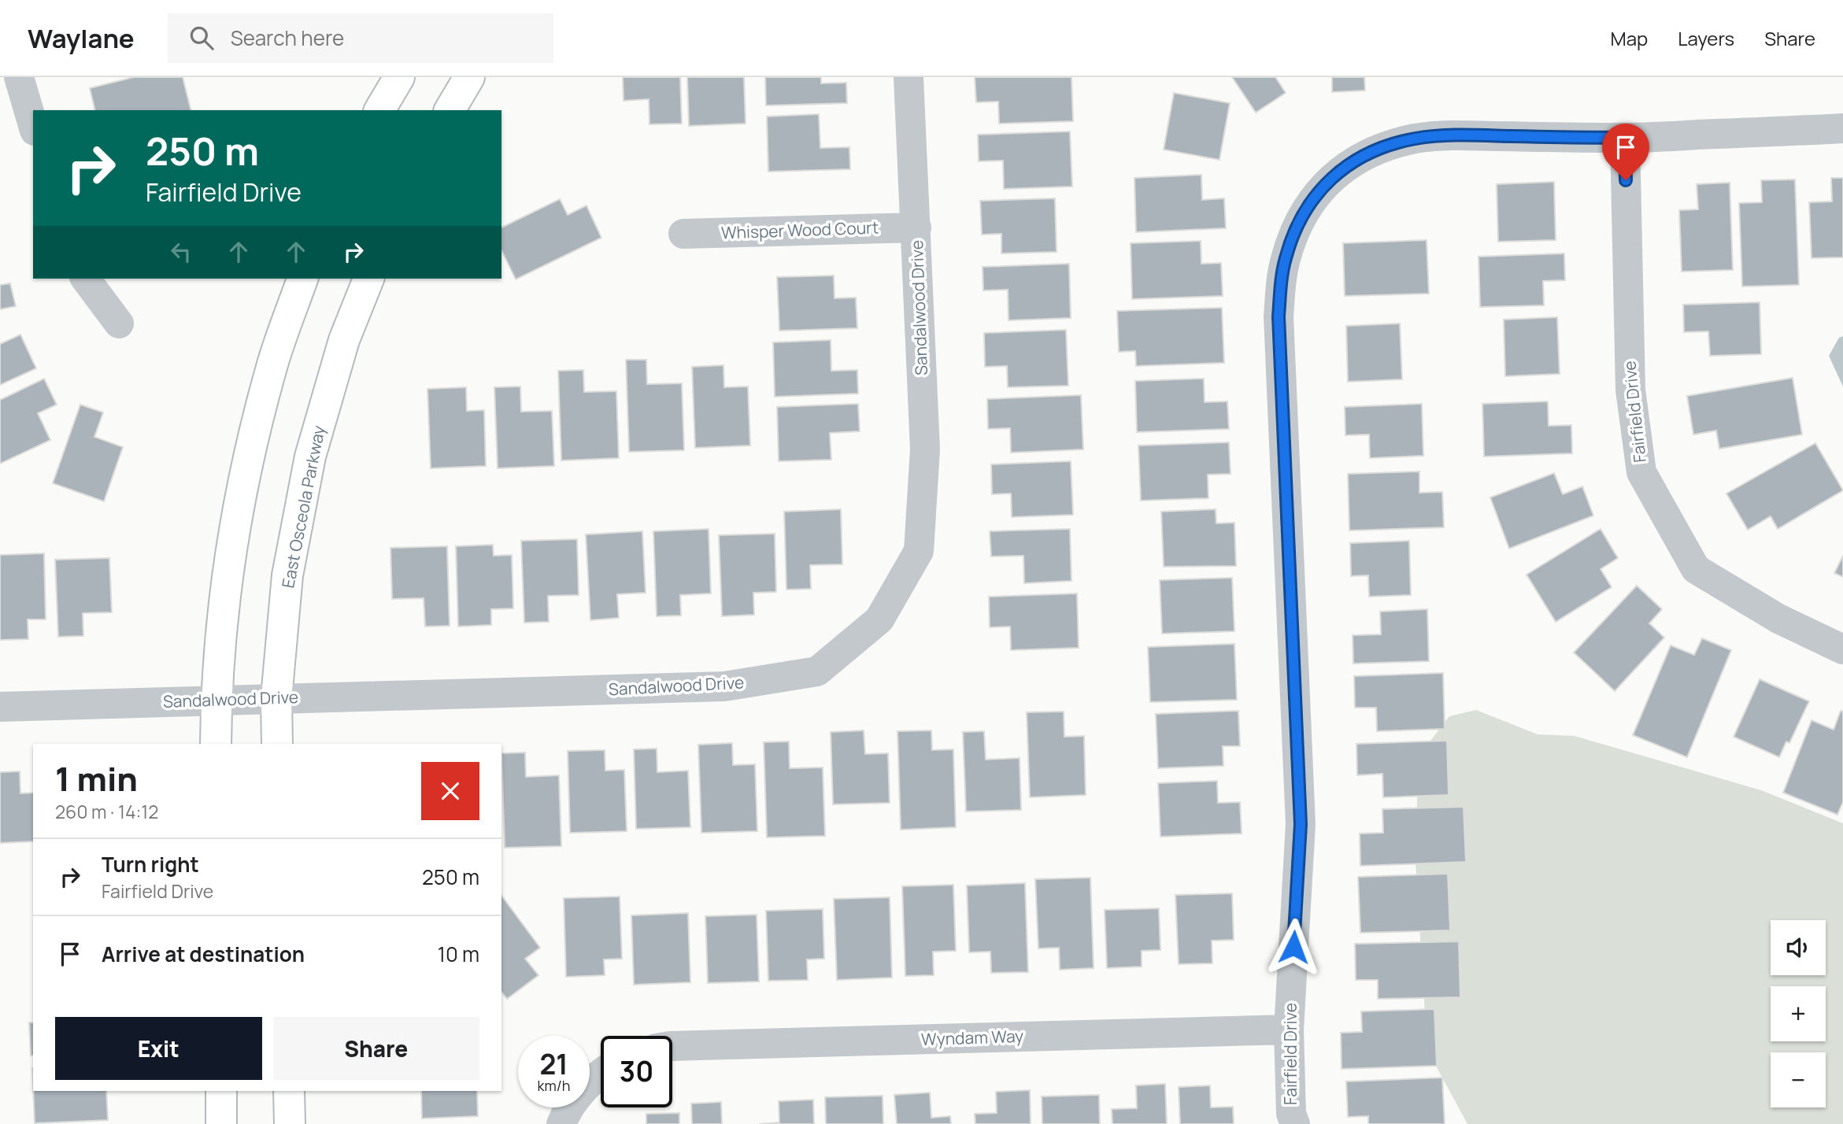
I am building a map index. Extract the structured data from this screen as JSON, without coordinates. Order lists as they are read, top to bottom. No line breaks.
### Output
{"streets":{"main road":["East Osceola Parkway"],"street":["Whisper Wood Court","Sandalwood Drive","Fairfield Drive","Wyndam Way"]},"crossings":[["Whisper Wood Court","Sandalwood Drive"],["Sandalwood Drive","East Osceola Parkway"],["Fairfield Drive","Wyndam Way"]],"page":{"header":"Waylane","search":"Search here","nav":["Map","Layers","Share"],"turn":["250 m","Fairfield Drive"],"heading":["1 min","260 m · 14:12"],"list":[{"name":"Turn right","note":"Fairfield Drive","value":"250 m"},{"name":"Arrive at destination","value":"10 m"}],"map_buttons":["+","−"],"buttons":["Exit","Share"],"speed":"21 km/h","limit":"30"}}
